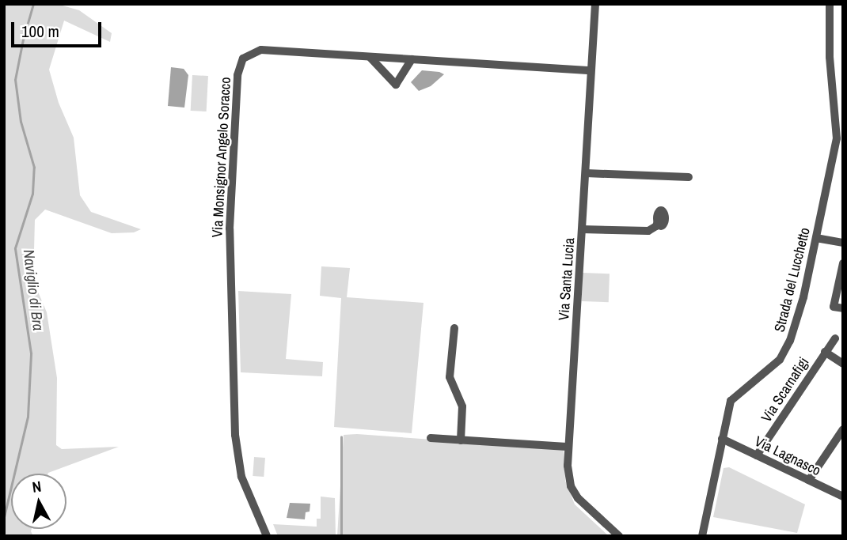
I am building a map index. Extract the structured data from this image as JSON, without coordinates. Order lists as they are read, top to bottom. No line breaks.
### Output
{"streets":{"street":["Via Monsignor Angelo Soracco","Via Santa Lucia","Strada del Lucchetto","Via Scarnafigi","Via Lagnasco"]},"crossings":[["Via Monsignor Angelo Soracco","Via Santa Lucia"],["Strada del Lucchetto","Via Lagnasco"],["Via Scarnafigi","Via Lagnasco"]],"water":["Naviglio di Bra"],"scale_bar":"100 m","north":"top"}
